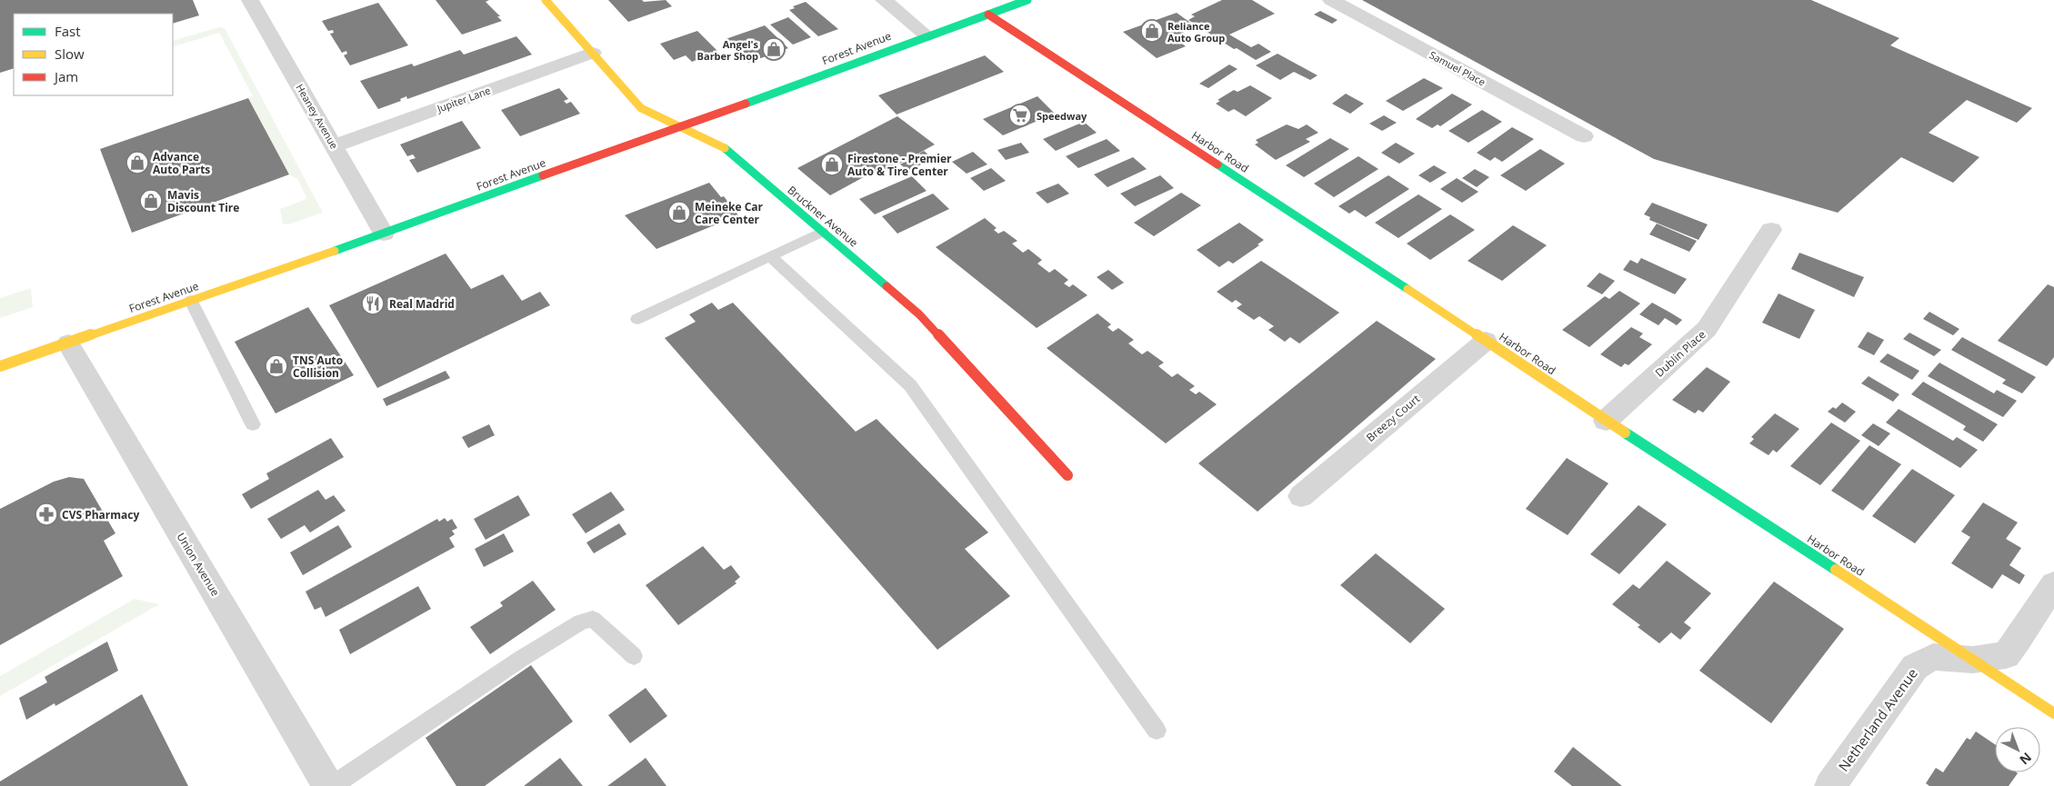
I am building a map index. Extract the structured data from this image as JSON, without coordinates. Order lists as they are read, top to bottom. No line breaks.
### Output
{"streets":{"street":["Forest Avenue","Samuel Place","Jupiter Lane","Heaney Avenue","Harbor Road","Bruckner Avenue","Dublin Place","Breezy Court","Union Avenue","Netherland Avenue"]},"crossings":[["Forest Avenue","Heaney Avenue"],["Forest Avenue","Harbor Road"],["Forest Avenue","Bruckner Avenue"],["Forest Avenue","Union Avenue"],["Jupiter Lane","Heaney Avenue"],["Jupiter Lane","Bruckner Avenue"],["Harbor Road","Dublin Place"],["Harbor Road","Breezy Court"],["Harbor Road","Netherland Avenue"]],"places":{"shop":["Reliance Auto Group","Angel's Barber Shop","Advance Auto Parts","Firestone - Premier Auto & Tire Center","Mavis Discount Tire","Meineke Car Care Center","TNS Auto Collision"],"supermarket":["Speedway"],"restaurant":["Real Madrid"],"pharmacy":["CVS Pharmacy"]},"legend":["Fast","Slow","Jam"],"north":"bottom right"}
